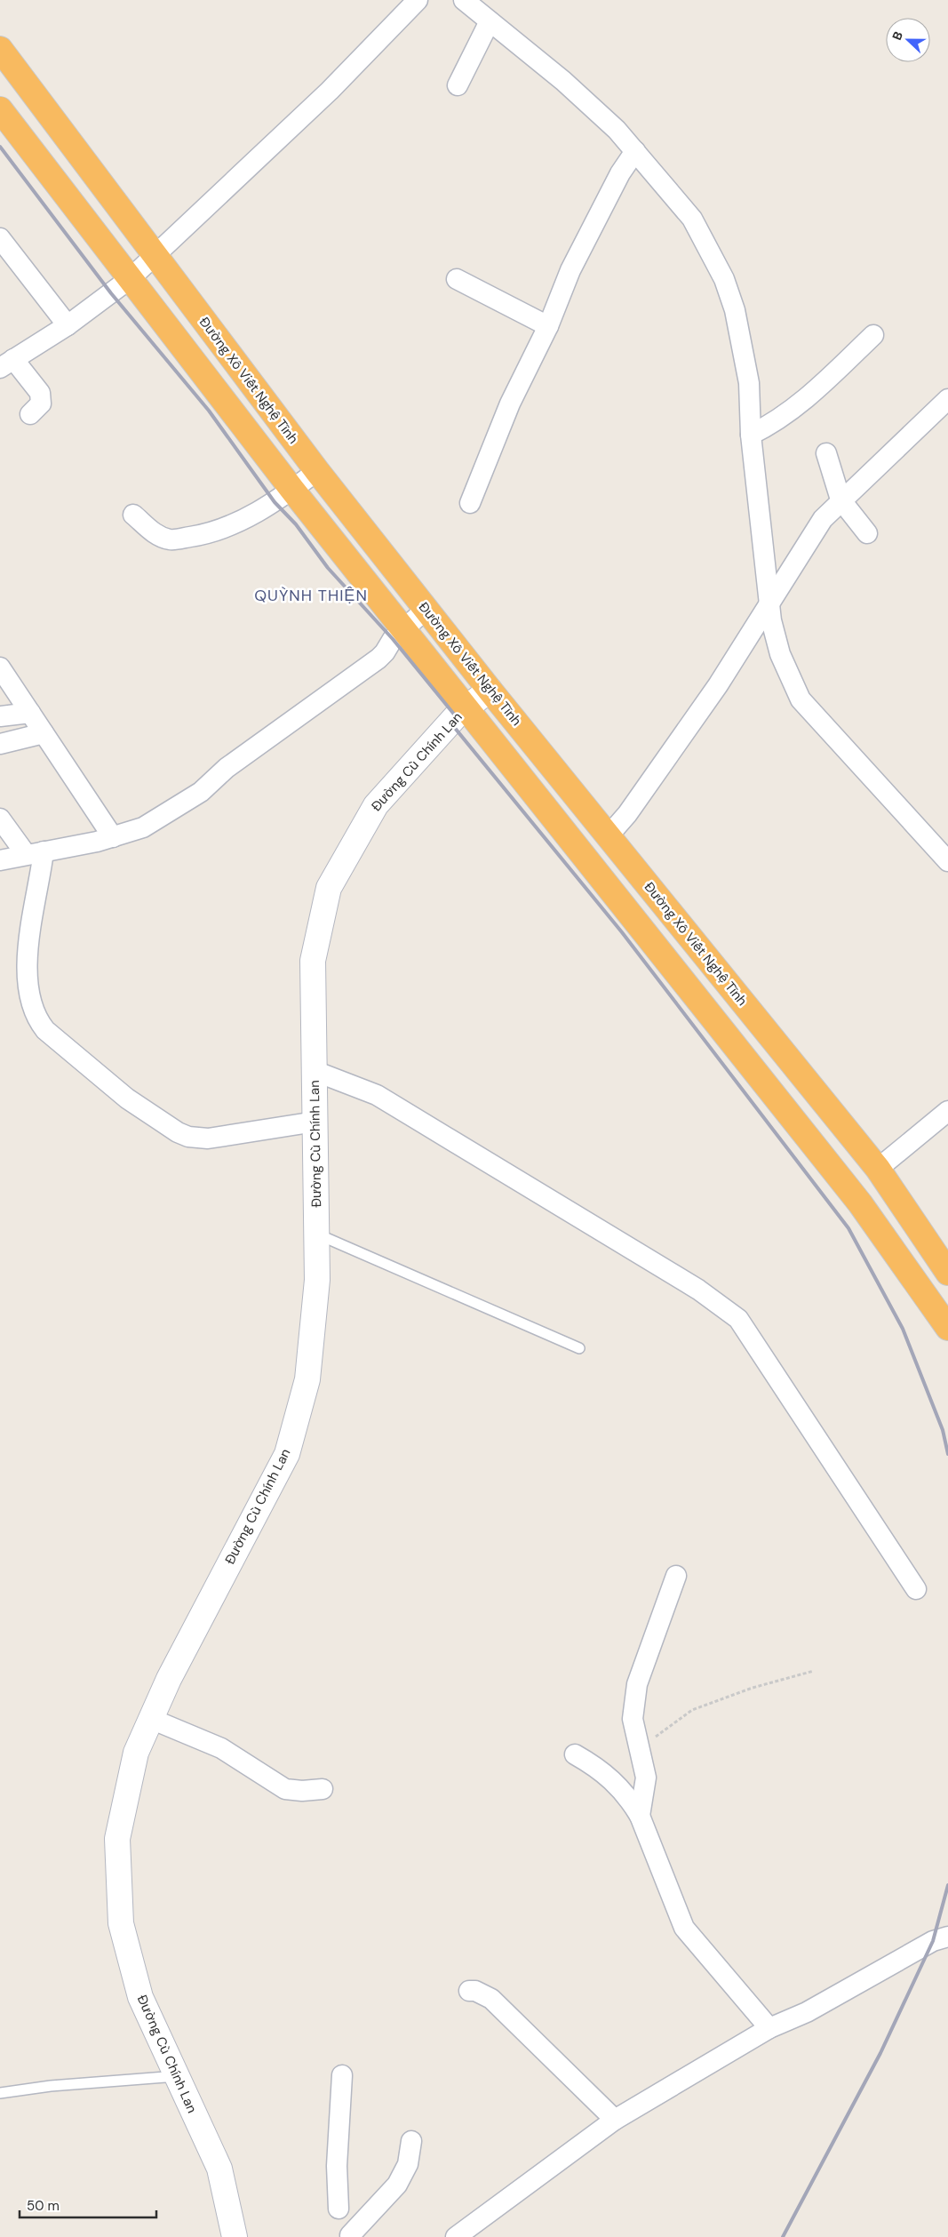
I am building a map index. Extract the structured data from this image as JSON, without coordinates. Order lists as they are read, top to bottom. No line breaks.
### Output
{"streets":{"highway":["Đường Xô Viết Nghệ Tĩnh"],"street":["Đường Cù Chính Lan"]},"crossings":[["Đường Xô Viết Nghệ Tĩnh","Đường Cù Chính Lan"]],"districts":["QUỲNH THIỆN"],"scale_bar":"50 m","north":"left"}
